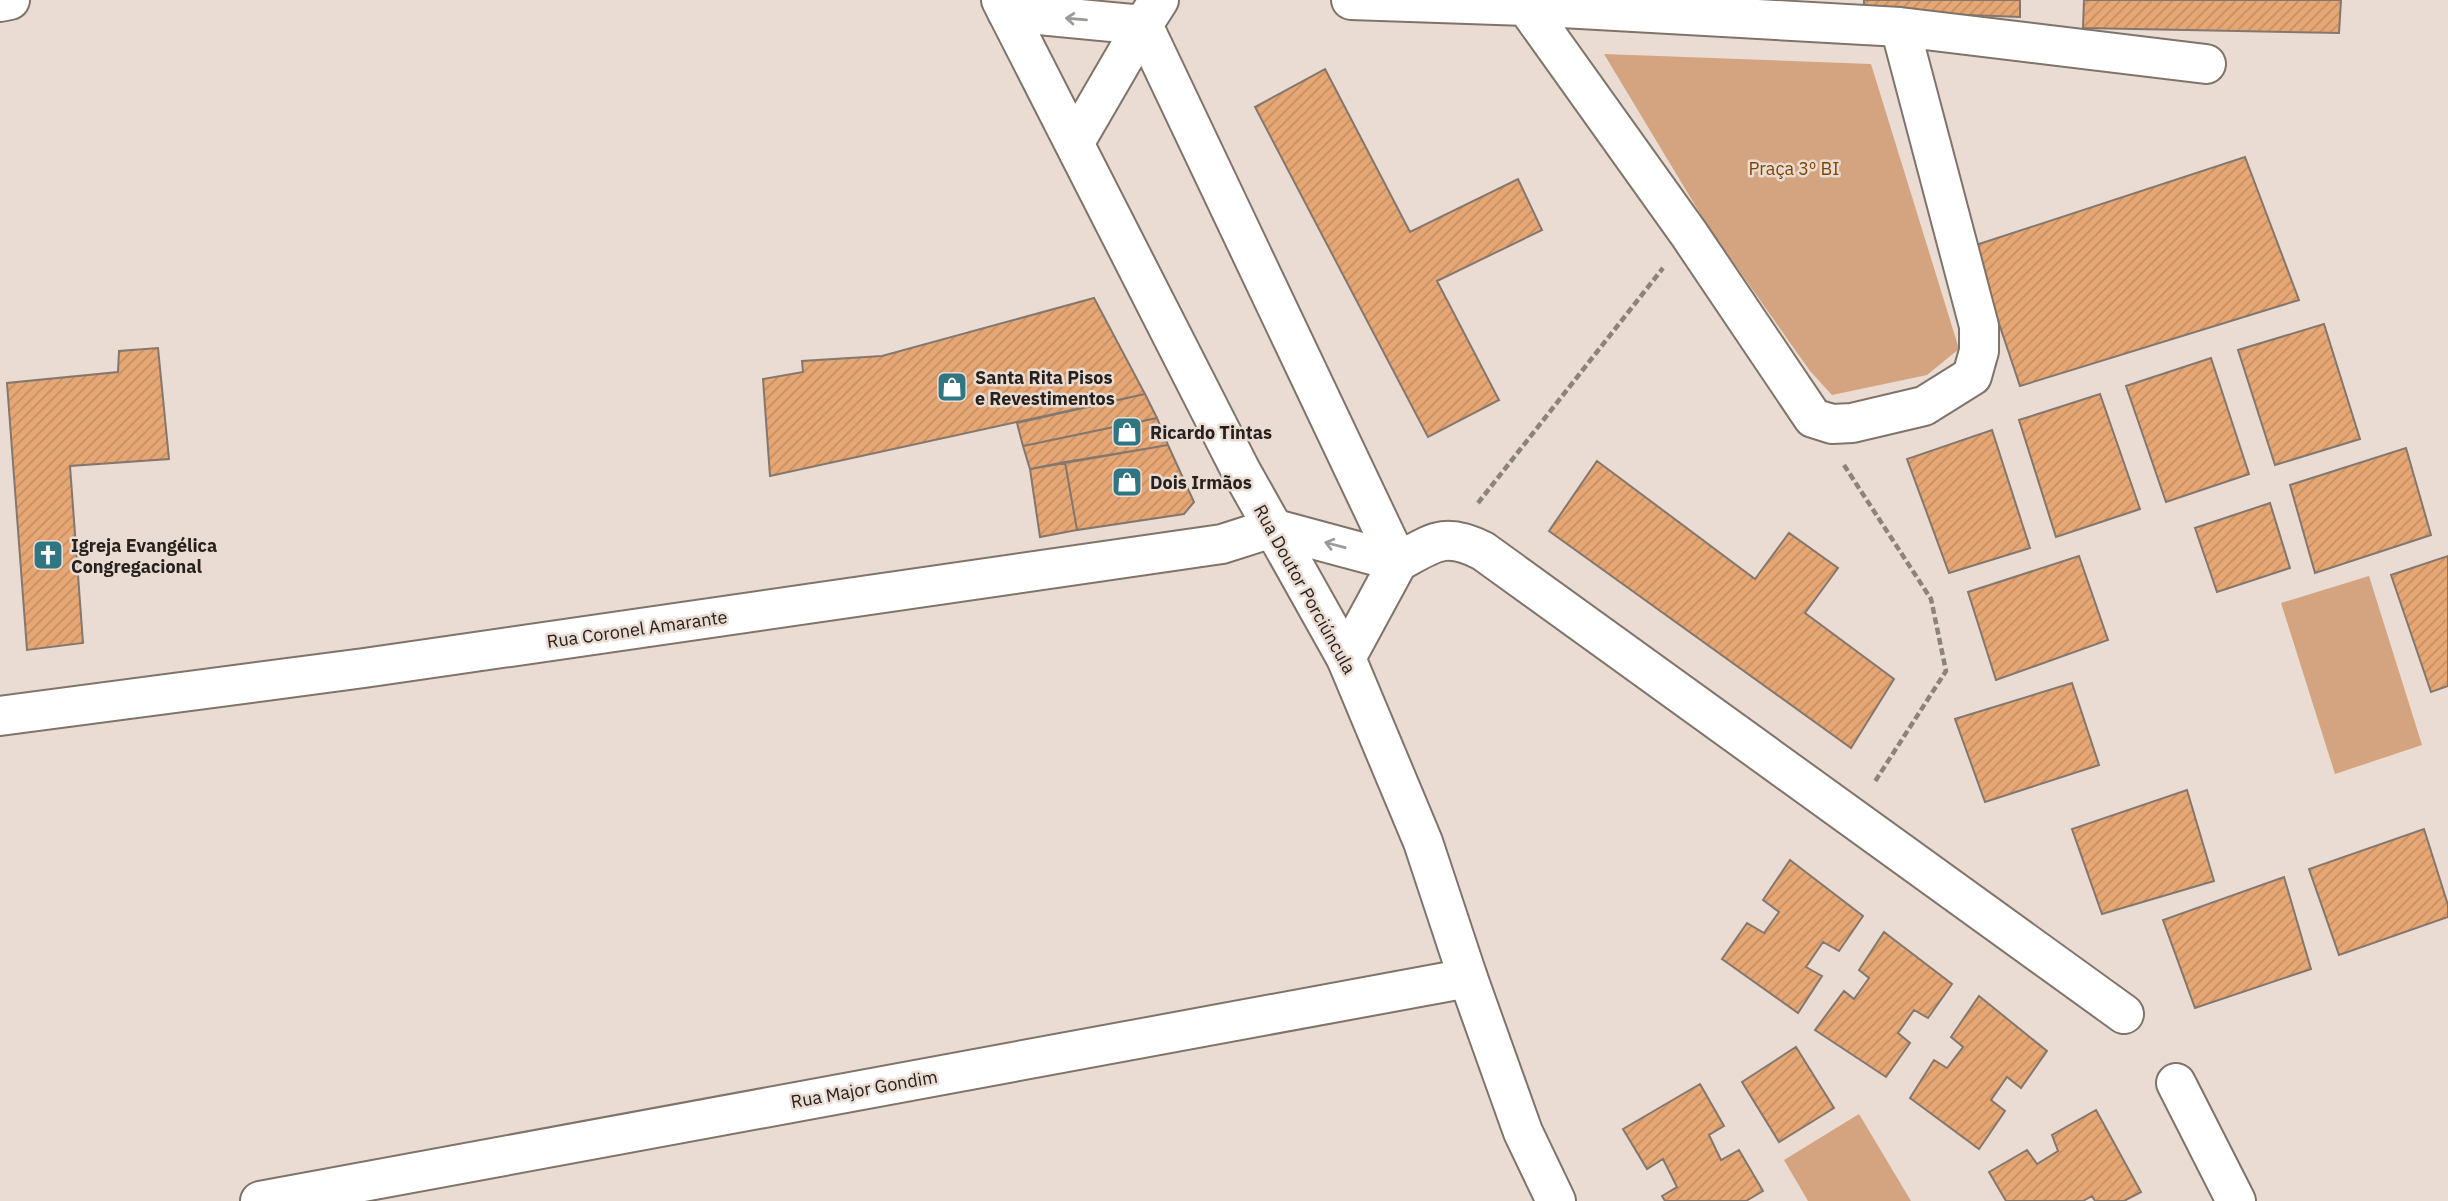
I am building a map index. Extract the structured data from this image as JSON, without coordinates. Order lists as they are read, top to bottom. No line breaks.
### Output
{"streets":{"street":["Rua Doutor Porciúncula","Rua Coronel Amarante","Rua Major Gondim"]},"crossings":[["Rua Doutor Porciúncula","Rua Coronel Amarante"],["Rua Doutor Porciúncula","Rua Major Gondim"]],"parks":["Praça 3º BI"],"places":{"shop":["Santa Rita Pisos e Revestimentos","Ricardo Tintas","Dois Irmãos"],"church":["Igreja Evangélica Congregacional"]}}
